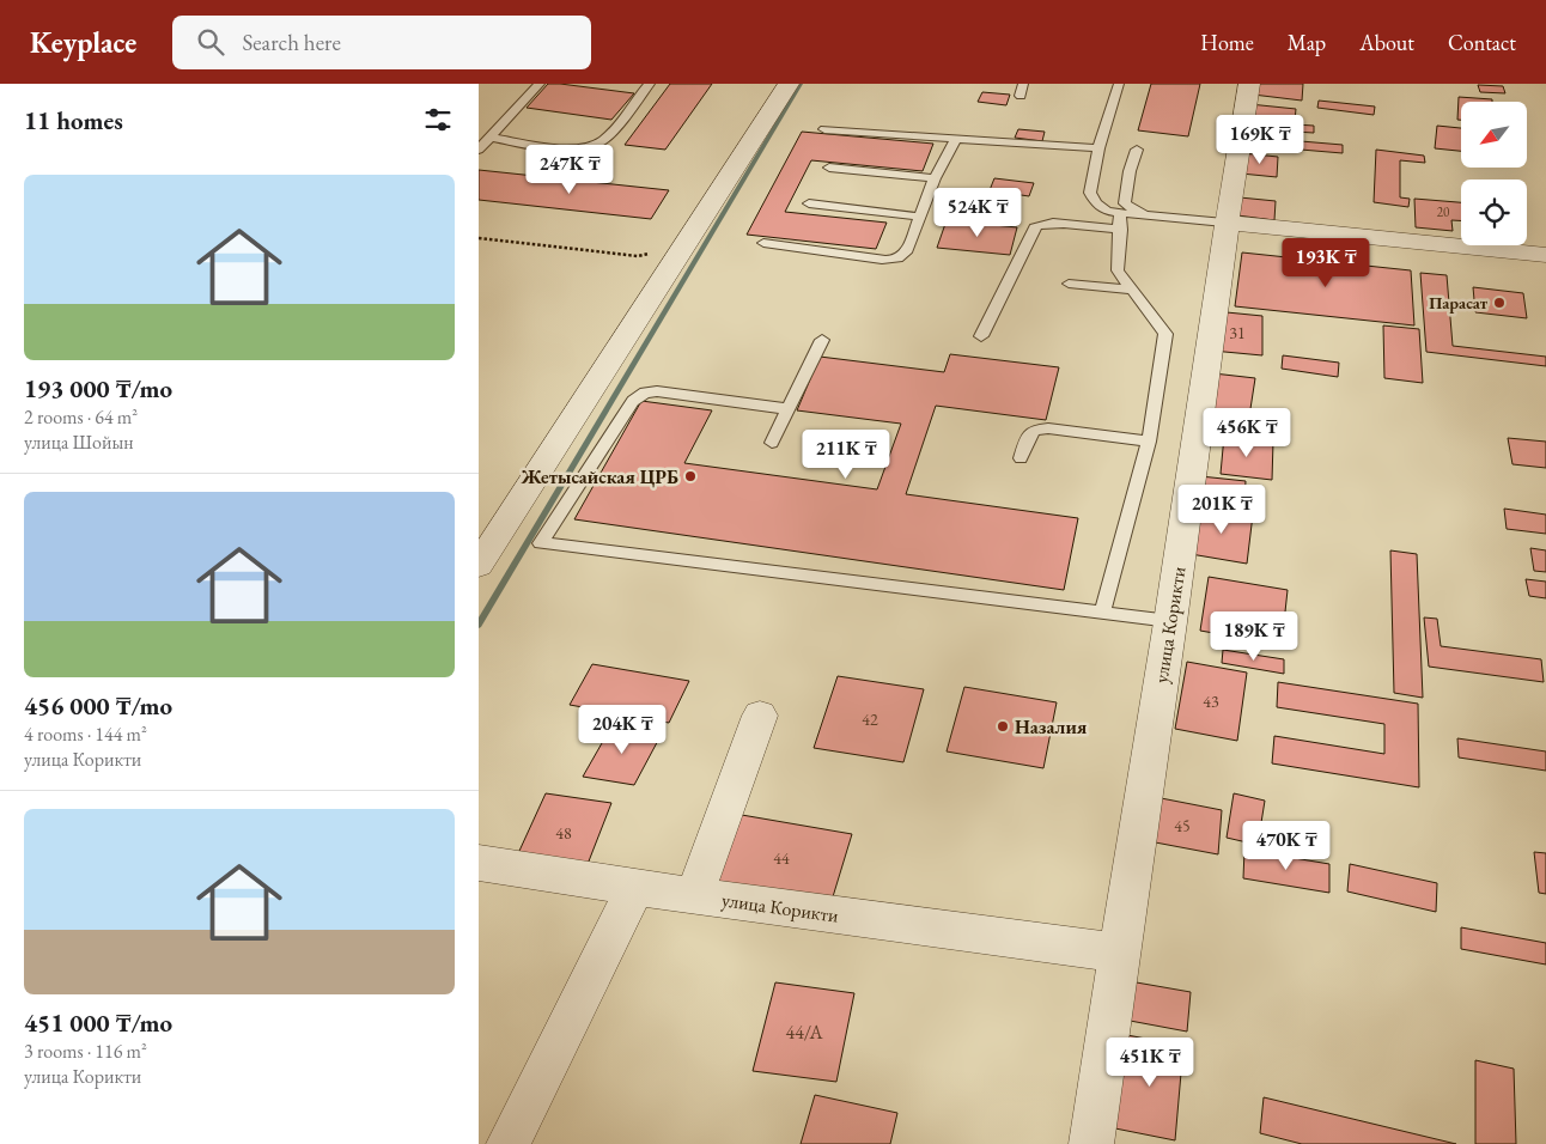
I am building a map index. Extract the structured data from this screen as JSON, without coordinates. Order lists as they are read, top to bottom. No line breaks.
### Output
{"streets":{"street":["улица Корикти"]},"places":["Парасат","Жетысайская ЦРБ","Назалия"],"house_numbers":["20","31","43","42","45","48","44","44/А"],"north":"bottom left","page":{"header":"Keyplace","search":"Search here","nav":["Home","Map","About","Contact"],"heading":"11 homes","price":["169K ₸","247K ₸","524K ₸","193K ₸","456K ₸","211K ₸","201K ₸","189K ₸","204K ₸","470K ₸","451K ₸"],"list":[{"name":"193 000 ₸/mo","note":"2 rooms · 64 m² · улица Шойын"},{"name":"456 000 ₸/mo","note":"4 rooms · 144 m² · улица Корикти"},{"name":"451 000 ₸/mo","note":"3 rooms · 116 m² · улица Корикти"}]}}
